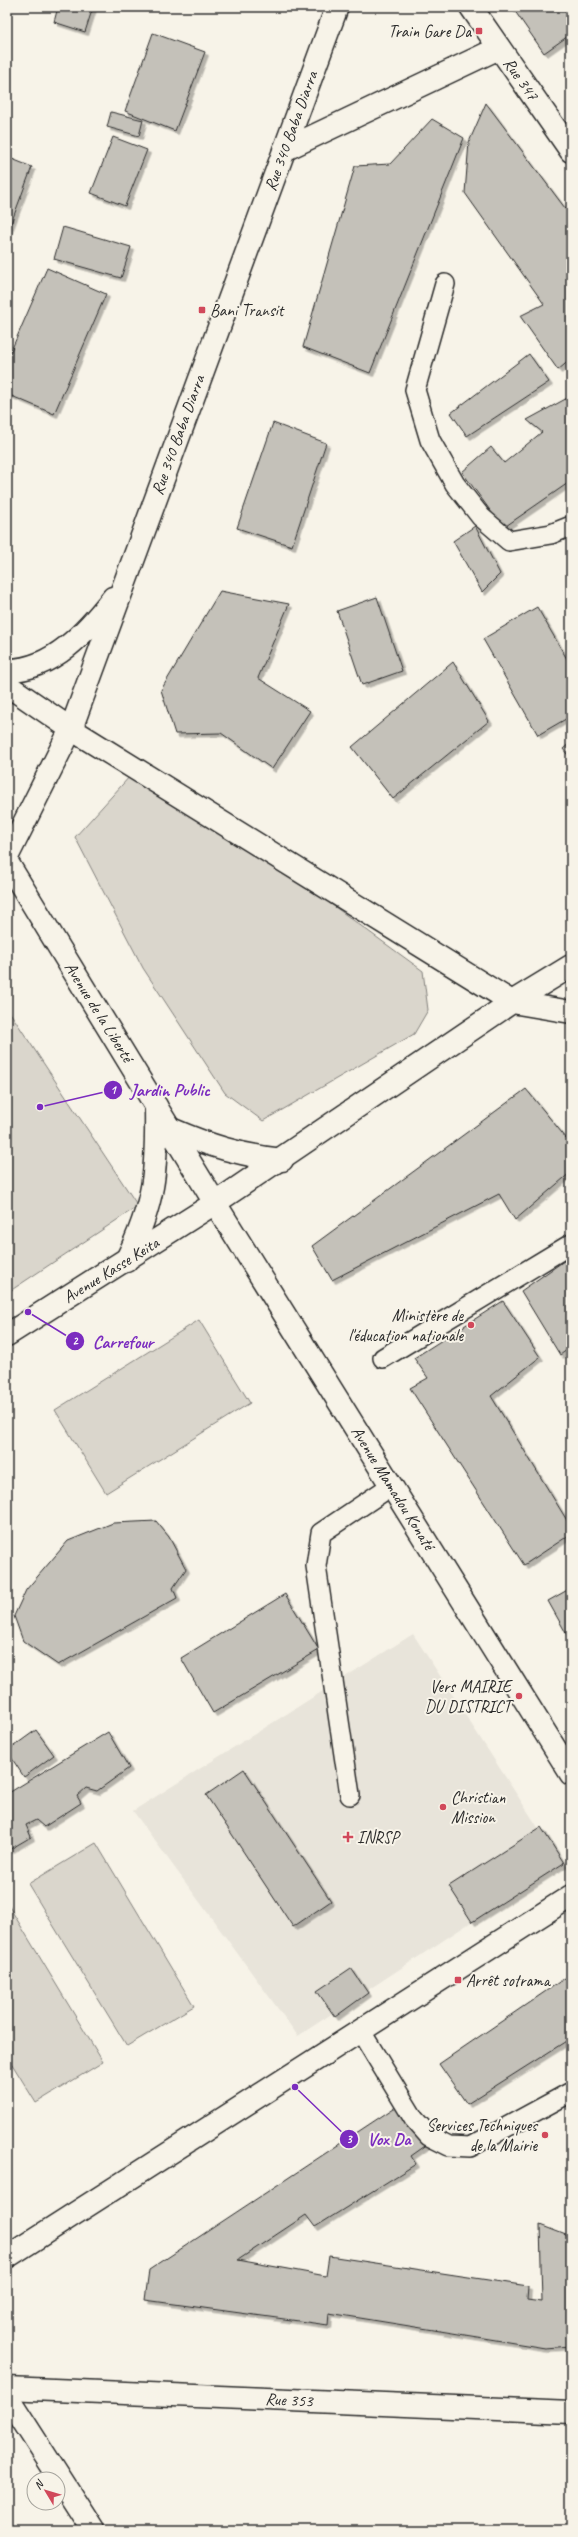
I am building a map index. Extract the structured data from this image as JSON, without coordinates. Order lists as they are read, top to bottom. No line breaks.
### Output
{"streets":{"main road":["Rue 347","Rue 340 Baba Diarra","Avenue de la Liberté","Avenue Kasse Keita","Avenue Mamadou Konaté","Rue 353"]},"crossings":[["Avenue de la Liberté","Avenue Kasse Keita"],["Avenue de la Liberté","Avenue Mamadou Konaté"],["Avenue Kasse Keita","Avenue Mamadou Konaté"]],"places":{"transit":["Train Gare Da","Bani Transit","Arrêt sotrama"],"other":["Jardin Public","Carrefour","Ministère de l'éducation nationale","Vers MAIRIE DU DISTRICT","Christian Mission","Vox Da","Services Techniques de la Mairie"],"health":["INRSP"]},"north":"top left"}
